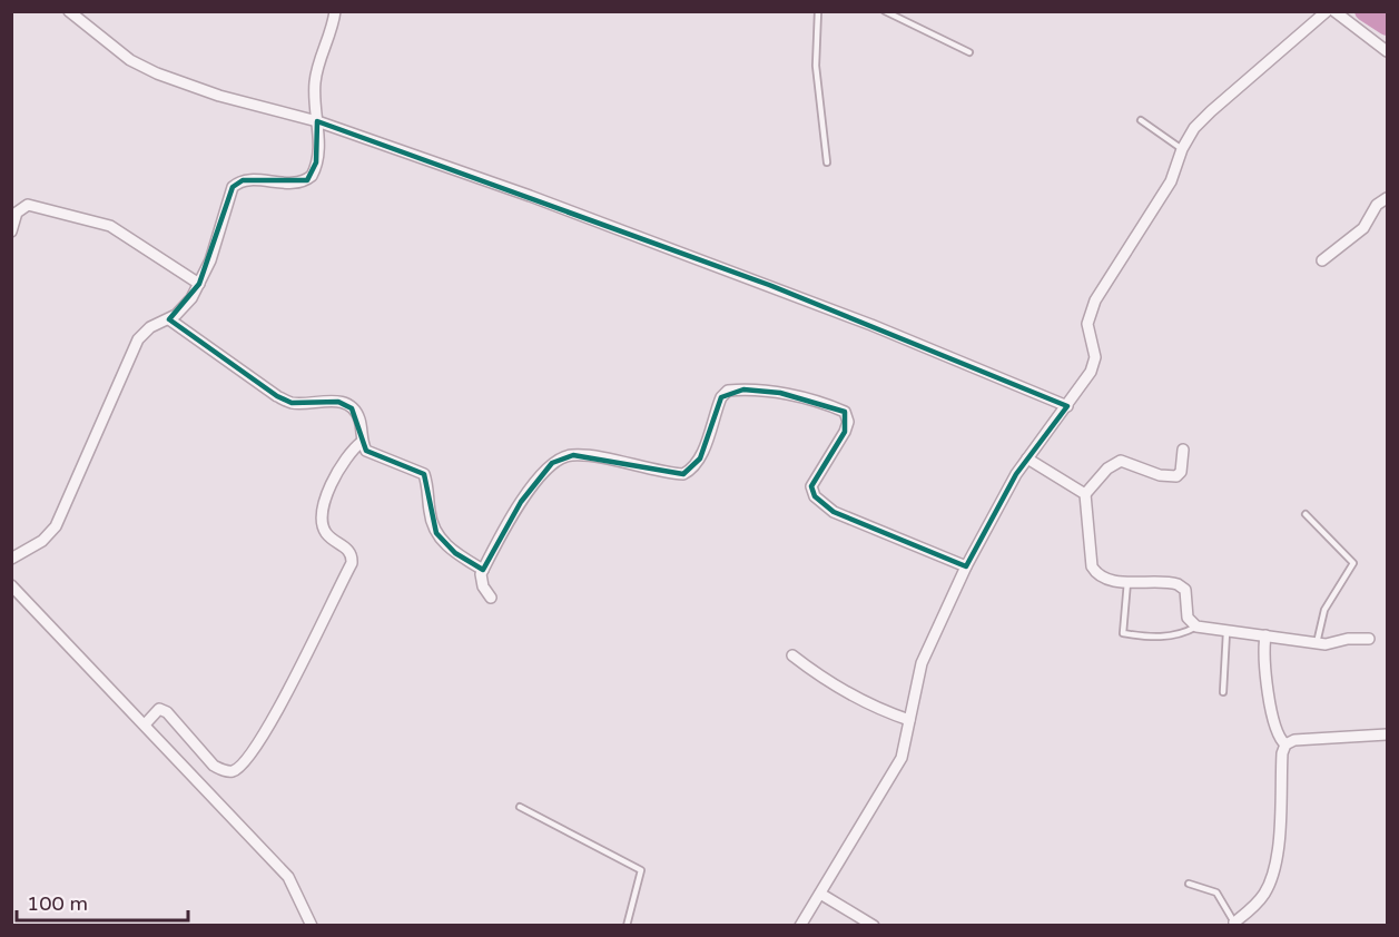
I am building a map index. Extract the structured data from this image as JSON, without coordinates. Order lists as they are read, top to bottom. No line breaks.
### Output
{"scale_bar":"100 m"}
